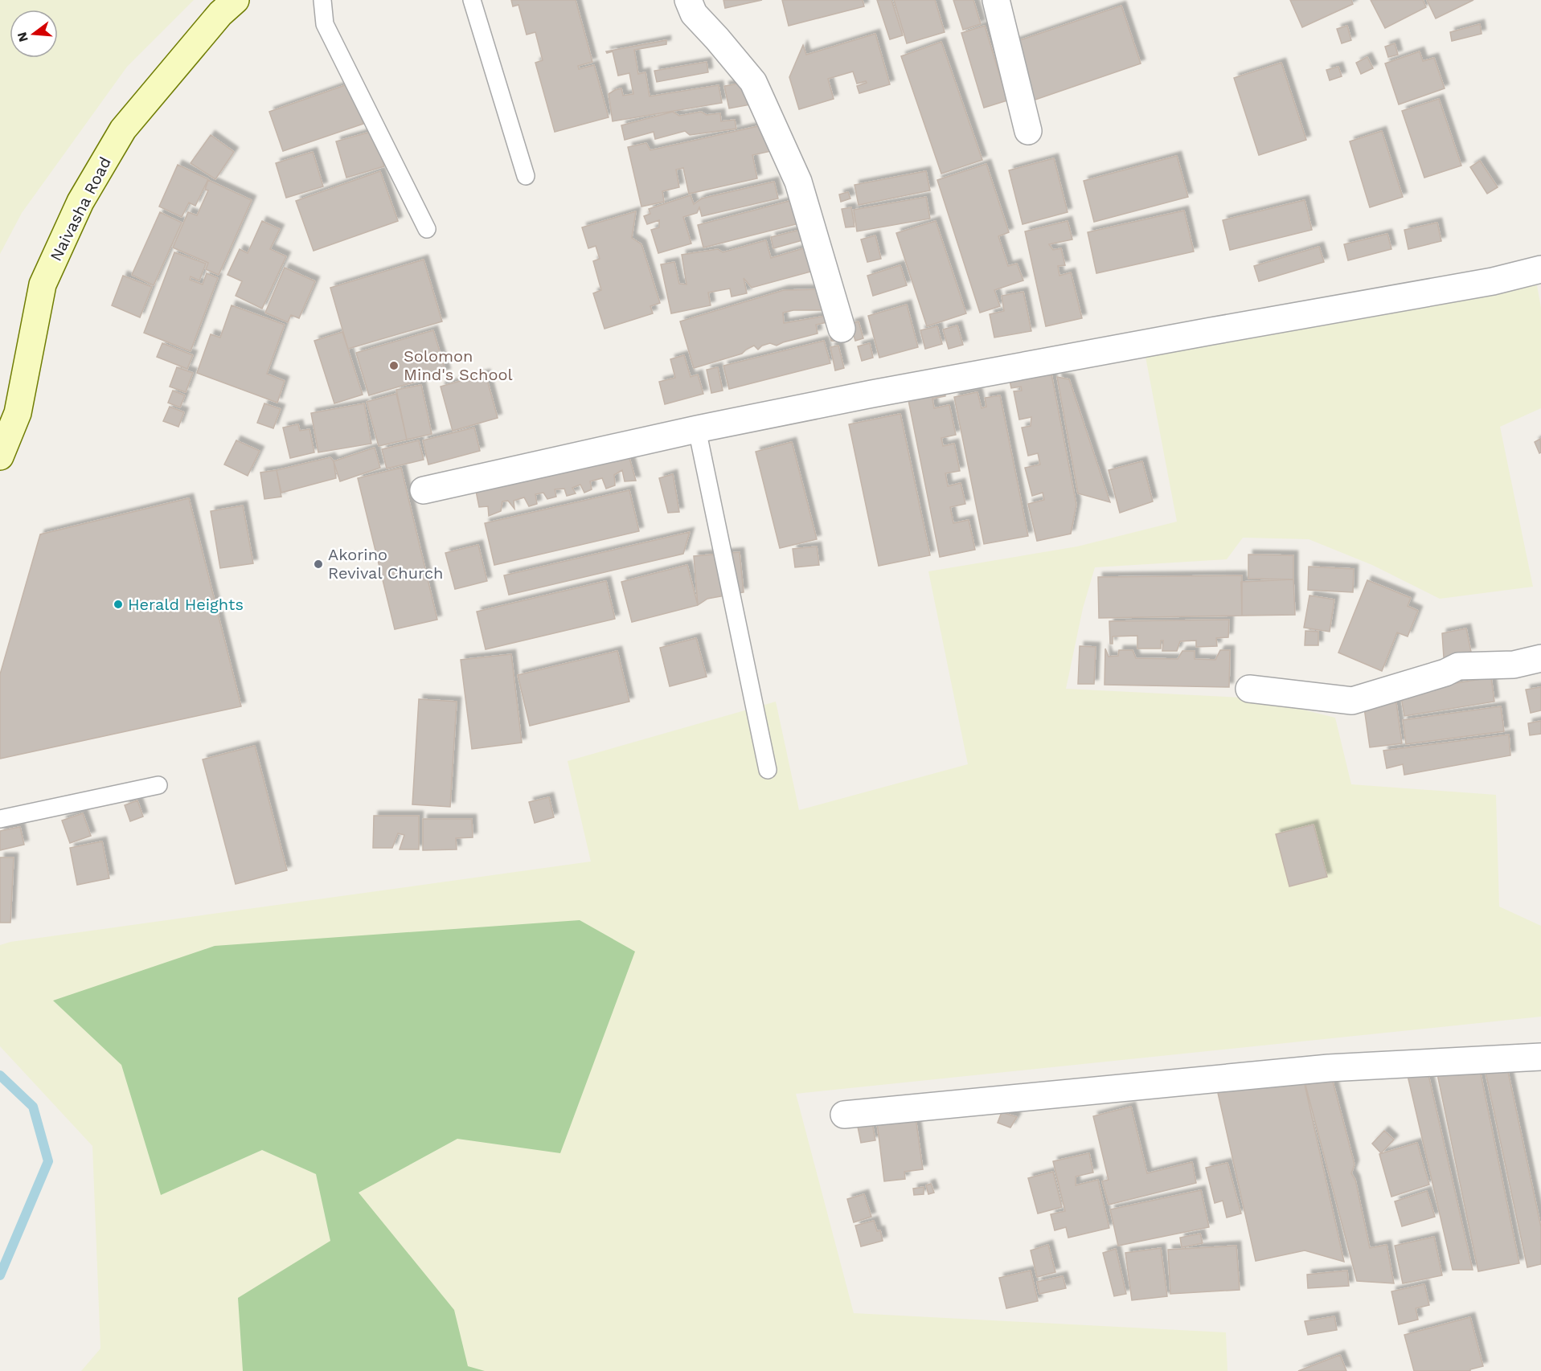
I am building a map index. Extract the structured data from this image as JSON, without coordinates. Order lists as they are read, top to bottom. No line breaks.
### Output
{"streets":{"main road":["Naivasha Road"]},"places":["Solomon Mind's School","Akorino Revival Church","Herald Heights"],"north":"left"}
